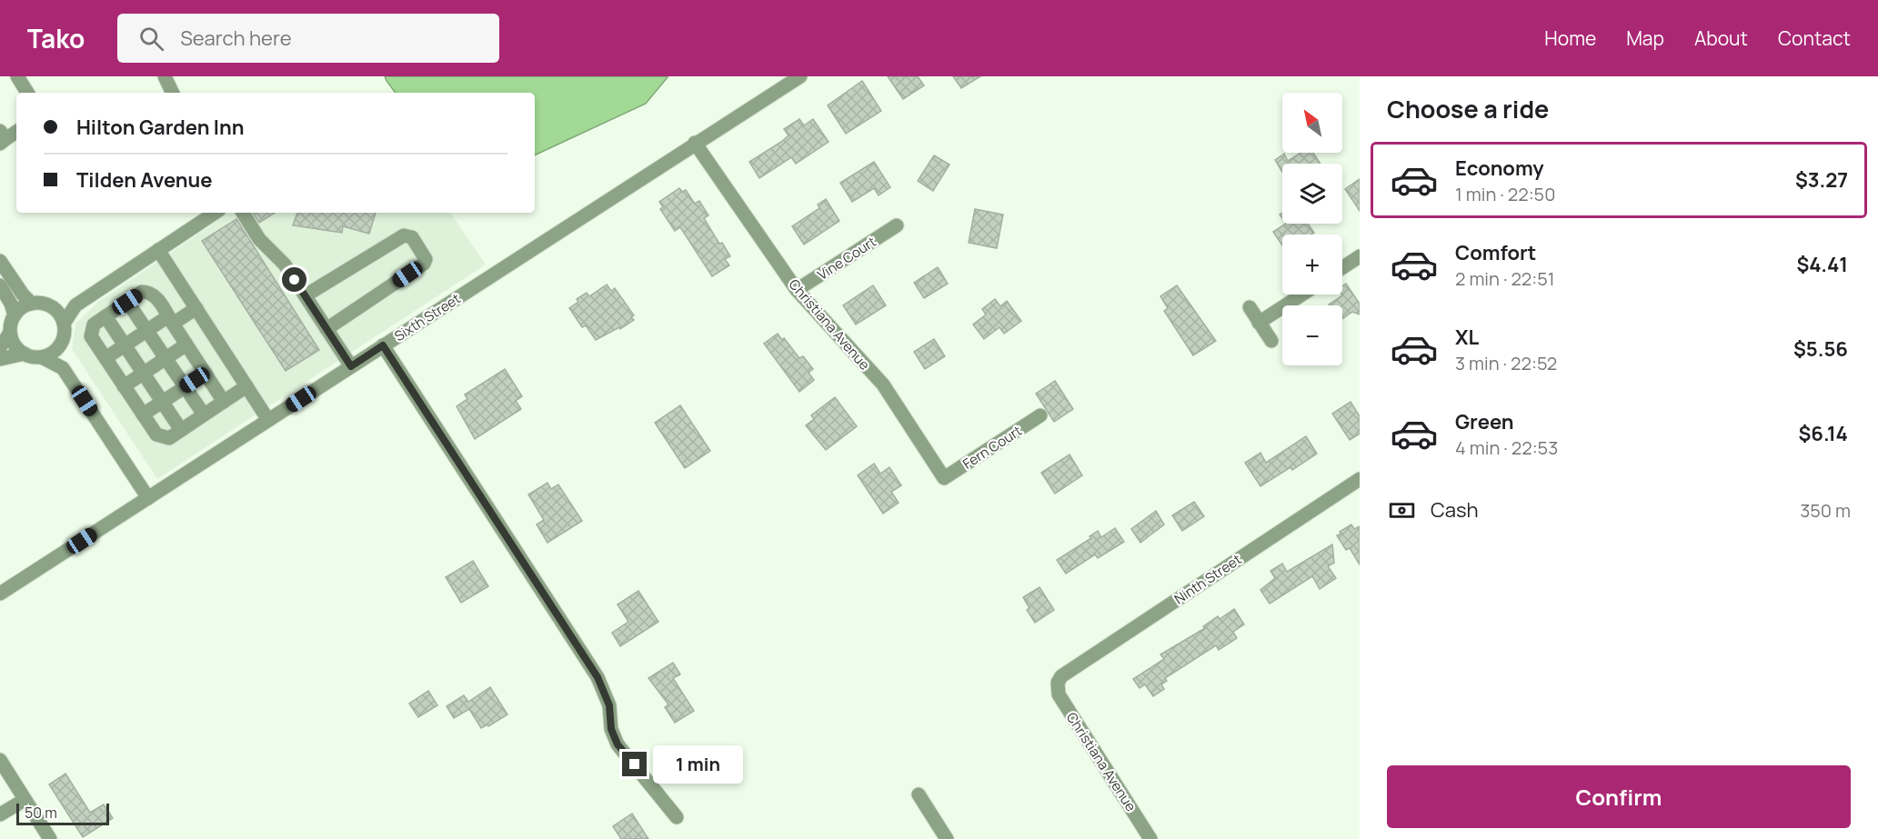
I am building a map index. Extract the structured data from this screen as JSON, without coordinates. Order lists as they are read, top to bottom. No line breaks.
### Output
{"streets":{"street":["Vine Court","Sixth Street","Christiana Avenue","Fern Court","Ninth Street"]},"crossings":[["Vine Court","Christiana Avenue"],["Sixth Street","Christiana Avenue"],["Christiana Avenue","Fern Court"],["Christiana Avenue","Ninth Street"]],"scale_bar":"50 m","north":"top left","page":{"header":"Tako","search":"Search here","nav":["Home","Map","About","Contact"],"heading":"Choose a ride","map_buttons":["+","−"],"banner":["Hilton Garden Inn","Tilden Avenue"],"list":[{"name":"Economy","note":"1 min · 22:50","value":"$3.27"},{"name":"Comfort","note":"2 min · 22:51","value":"$4.41"},{"name":"XL","note":"3 min · 22:52","value":"$5.56"},{"name":"Green","note":"4 min · 22:53","value":"$6.14"}],"pay":["Cash","350 m"],"bubble":"1 min","buttons":"Confirm","scale":"50 m"}}
